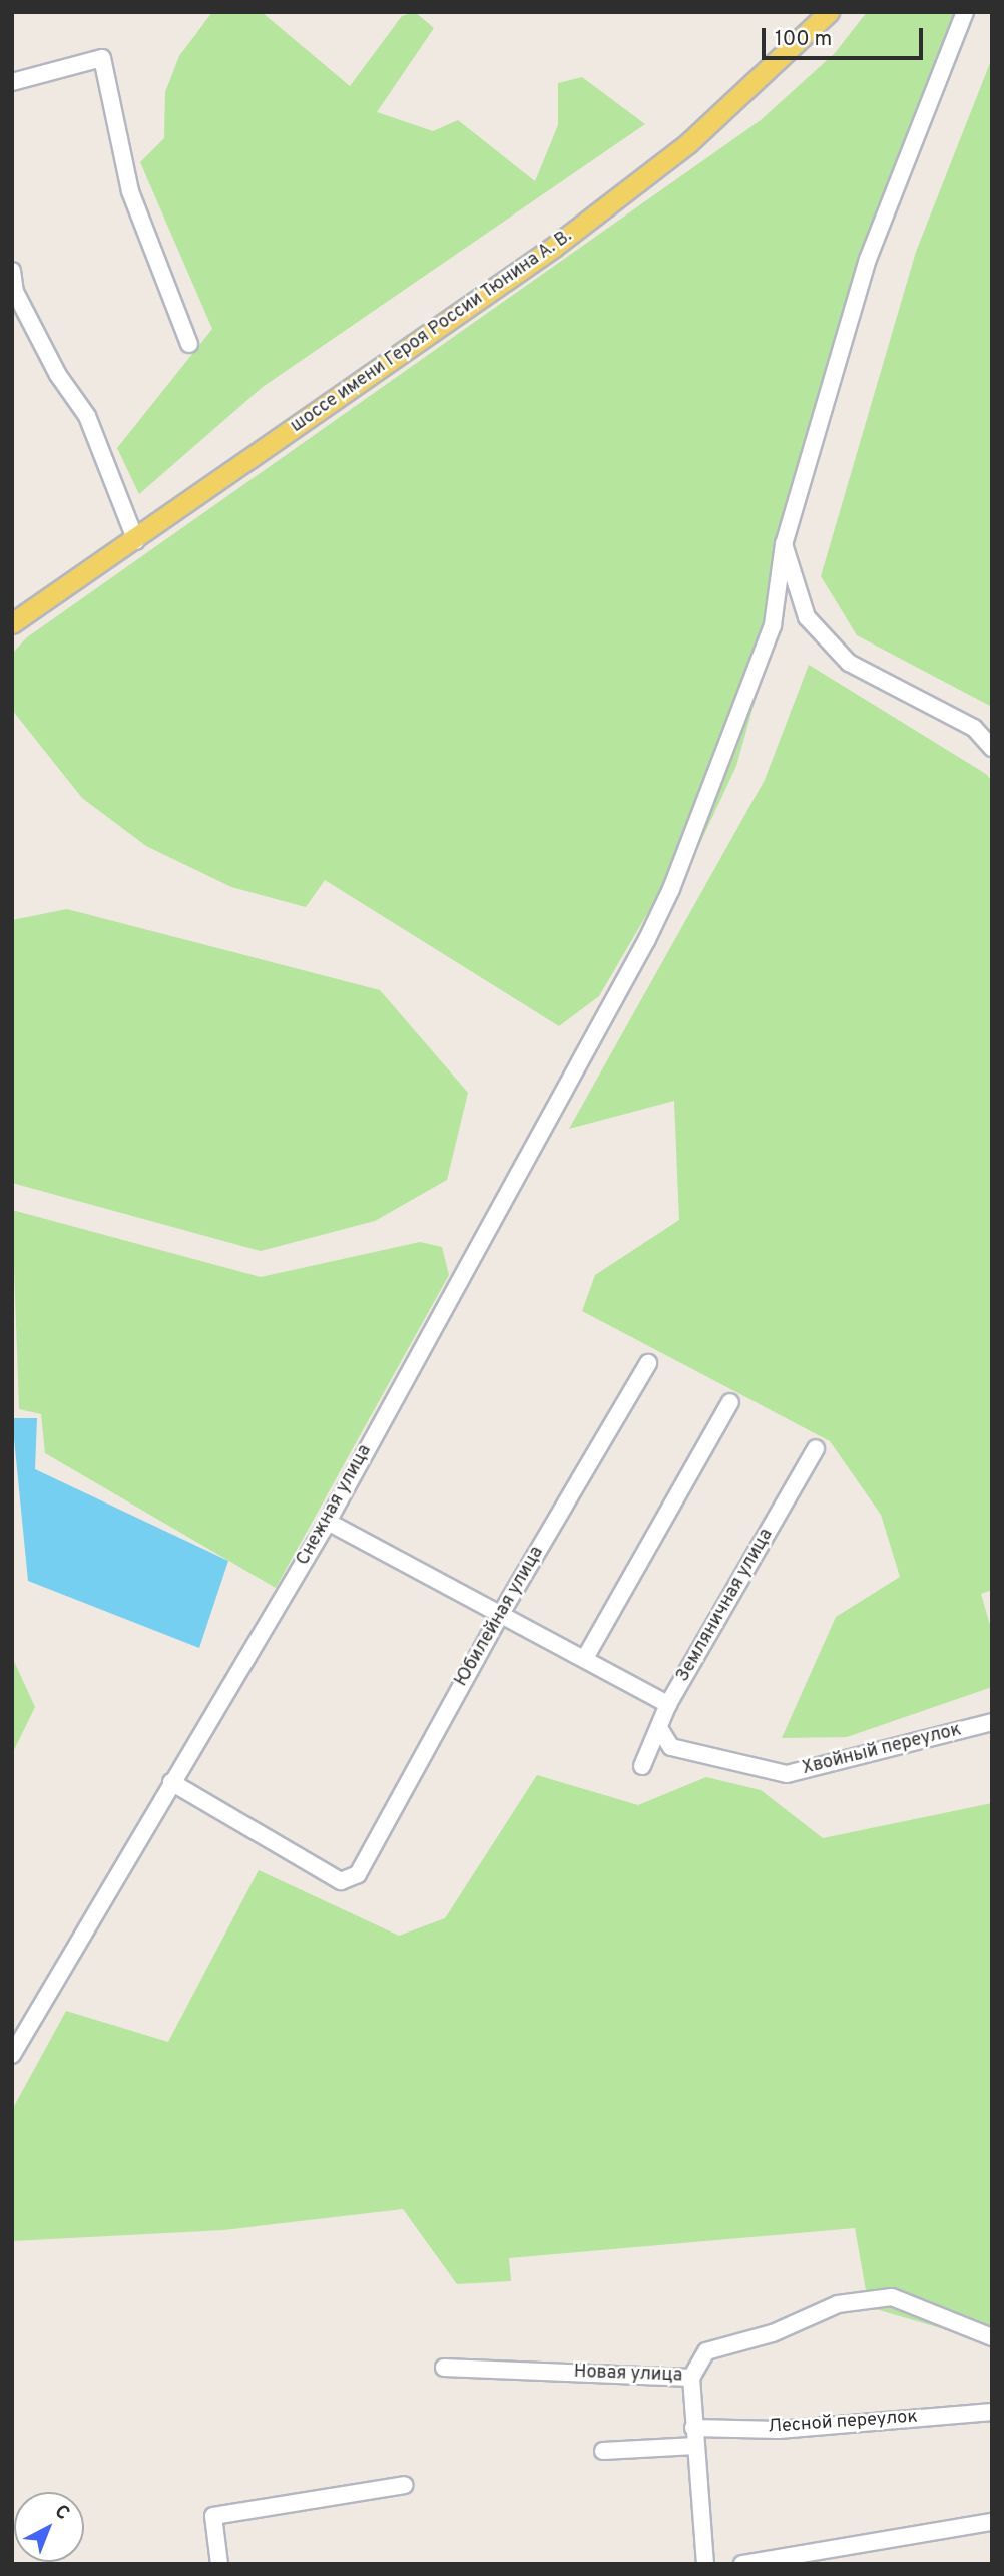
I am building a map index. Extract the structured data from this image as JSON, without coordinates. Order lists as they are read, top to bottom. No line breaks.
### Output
{"streets":{"main road":["шоссе имени Героя России Тюнина А. В."],"street":["Снежная улица","Земляничная улица","Юбилейная улица","Хвойный переулок","Новая улица","Лесной переулок"]},"crossings":[["Снежная улица","Юбилейная улица"],["Земляничная улица","Хвойный переулок"]],"scale_bar":"100 m","north":"top right"}
